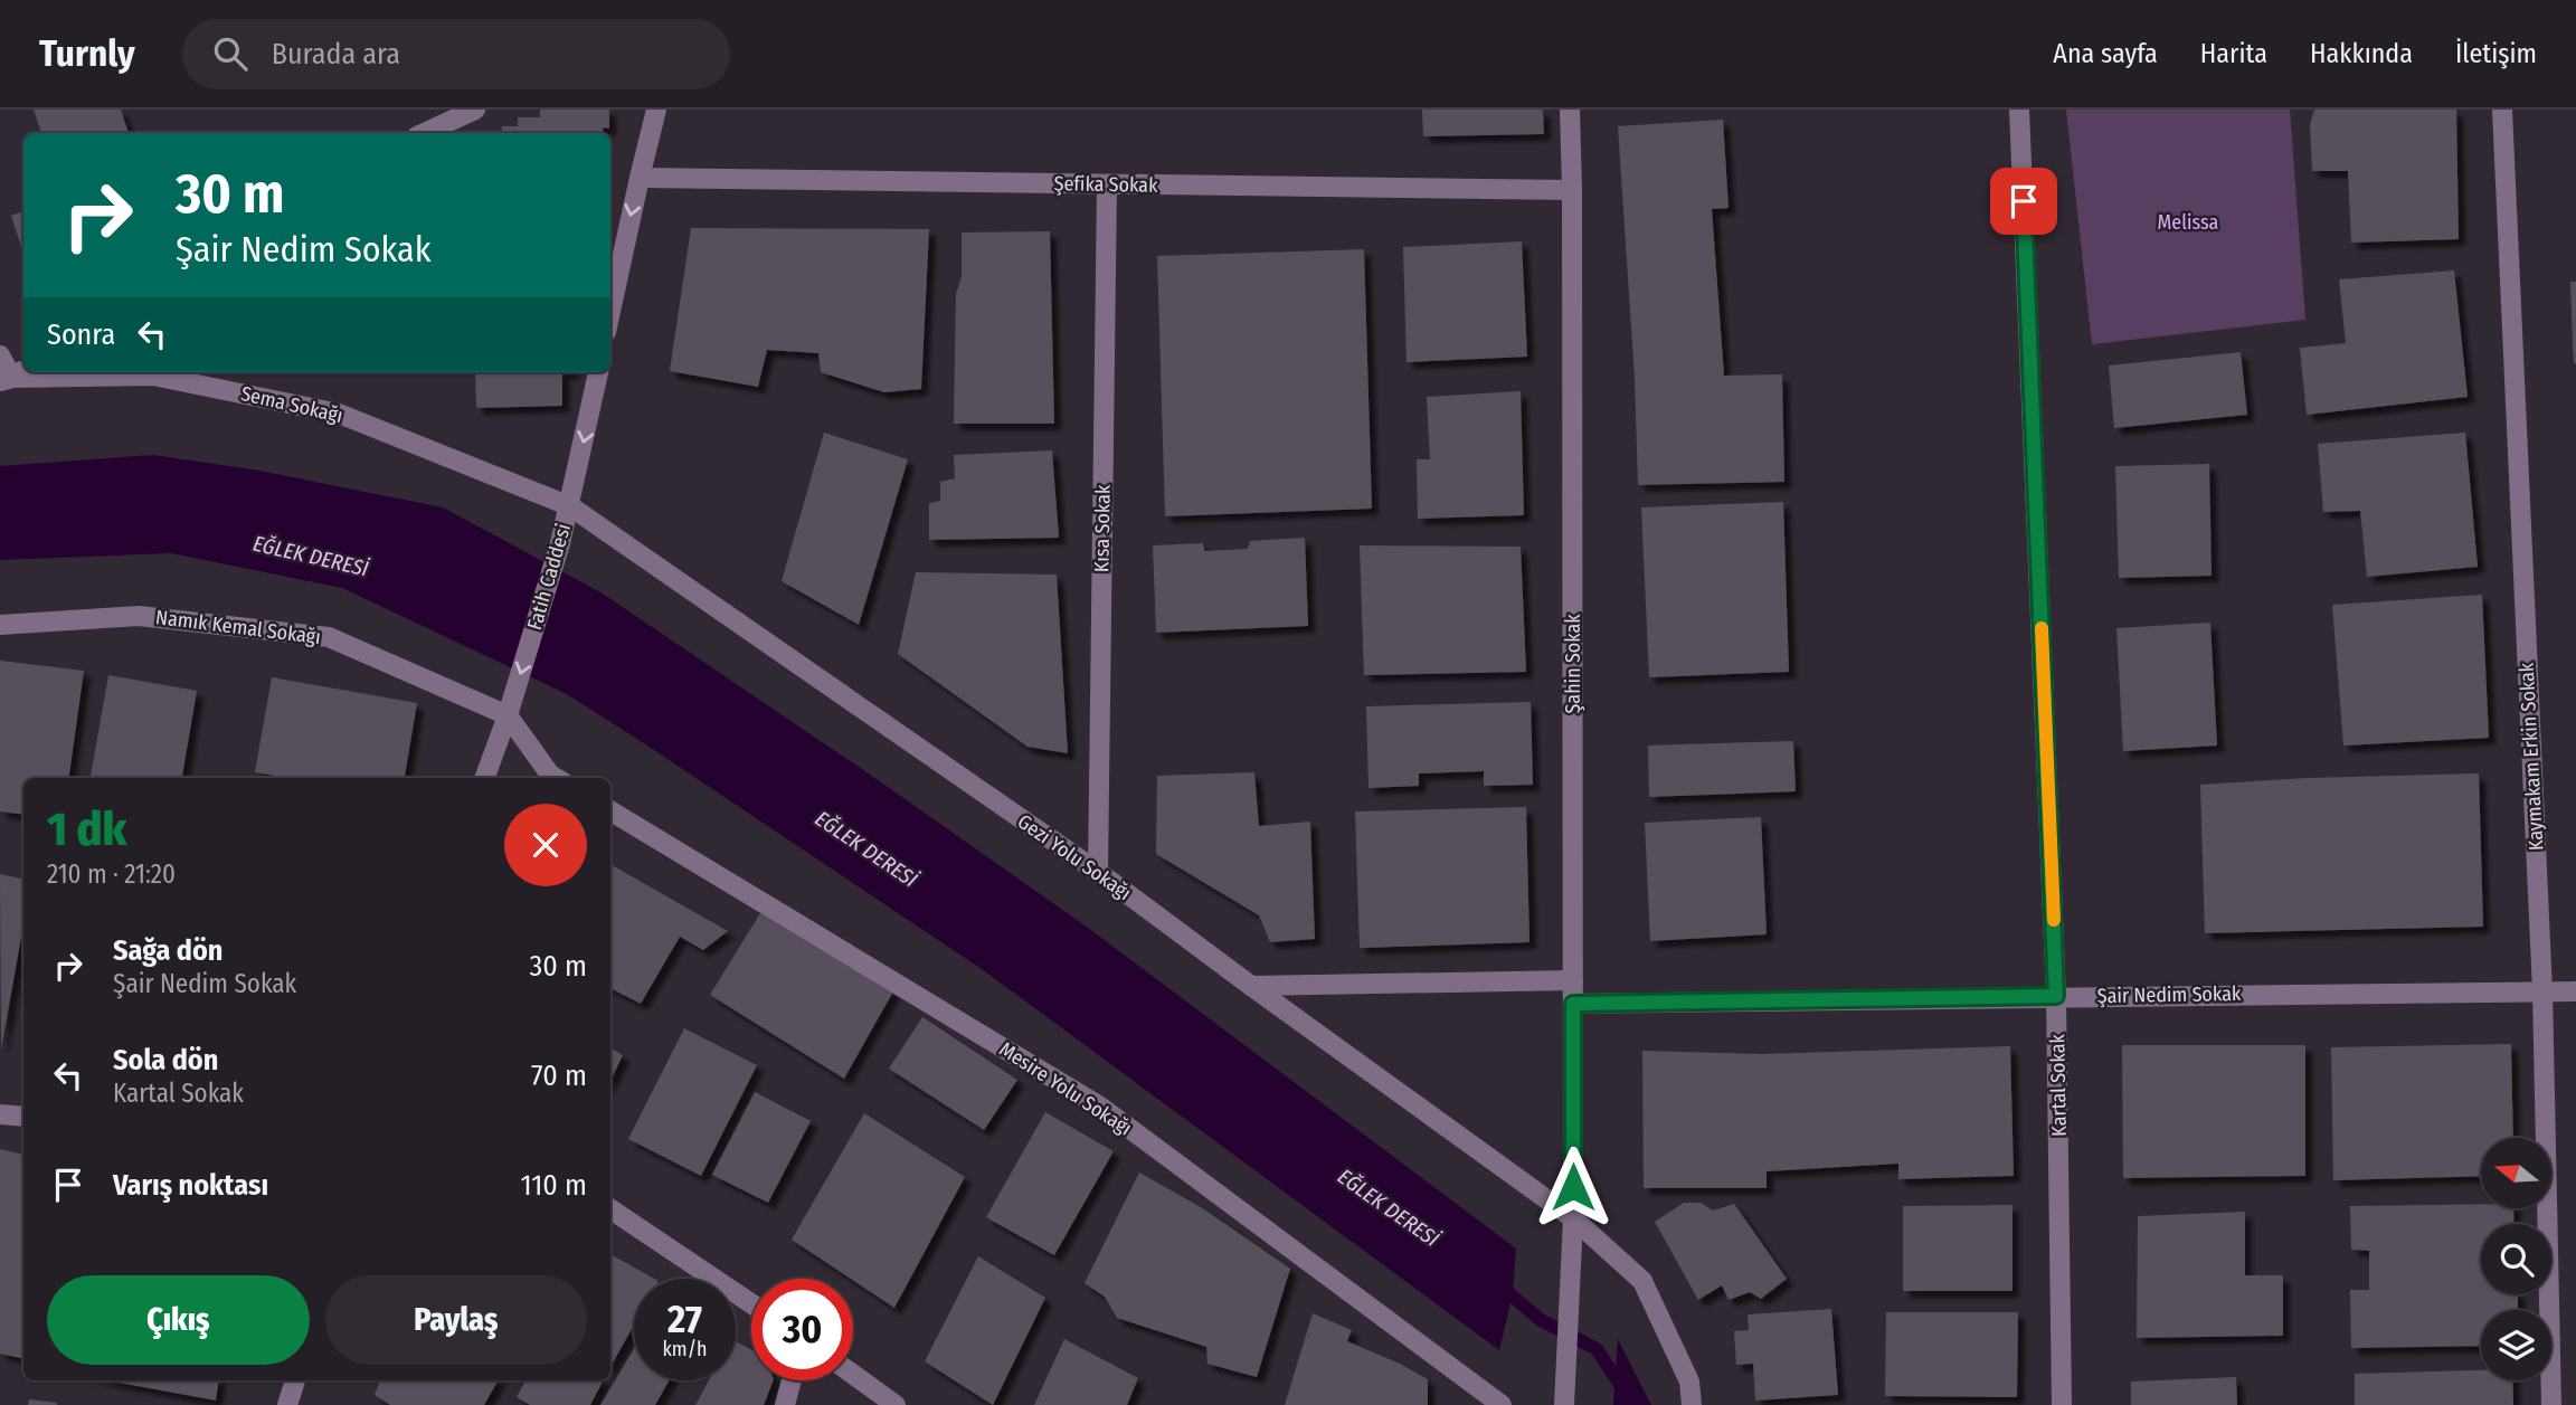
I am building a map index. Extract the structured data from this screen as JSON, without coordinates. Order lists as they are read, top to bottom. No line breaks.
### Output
{"streets":{"street":["Şefika Sokak","Sema Sokağı","Kısa Sokak","Fatih Caddesi","Namık Kemal Sokağı","Şahin Sokak","Kaymakam Erkin Sokak","Gezi Yolu Sokağı","Şair Nedim Sokak","Kartal Sokak","Mesire Yolu Sokağı"]},"crossings":[["Şefika Sokak","Kısa Sokak"],["Şefika Sokak","Şahin Sokak"],["Sema Sokağı","Fatih Caddesi"],["Sema Sokağı","Gezi Yolu Sokağı"],["Kısa Sokak","Gezi Yolu Sokağı"],["Fatih Caddesi","Namık Kemal Sokağı"],["Fatih Caddesi","Gezi Yolu Sokağı"],["Şahin Sokak","Gezi Yolu Sokağı"],["Şahin Sokak","Şair Nedim Sokak"],["Kaymakam Erkin Sokak","Şair Nedim Sokak"],["Şair Nedim Sokak","Kartal Sokak"]],"one_way":["Fatih Caddesi"],"water":["EĞLEK DERESİ"],"parks":["Melissa"],"north":"left","page":{"header":"Turnly","search":"Burada ara","nav":["Ana sayfa","Harita","Hakkında","İletişim"],"turn":["30 m","Şair Nedim Sokak"],"then":"Sonra","heading":["1 dk","210 m · 21:20"],"list":[{"name":"Sağa dön","note":"Şair Nedim Sokak","value":"30 m"},{"name":"Sola dön","note":"Kartal Sokak","value":"70 m"},{"name":"Varış noktası","value":"110 m"}],"buttons":["Çıkış","Paylaş"],"speed":"27 km/h","limit":"30"}}
